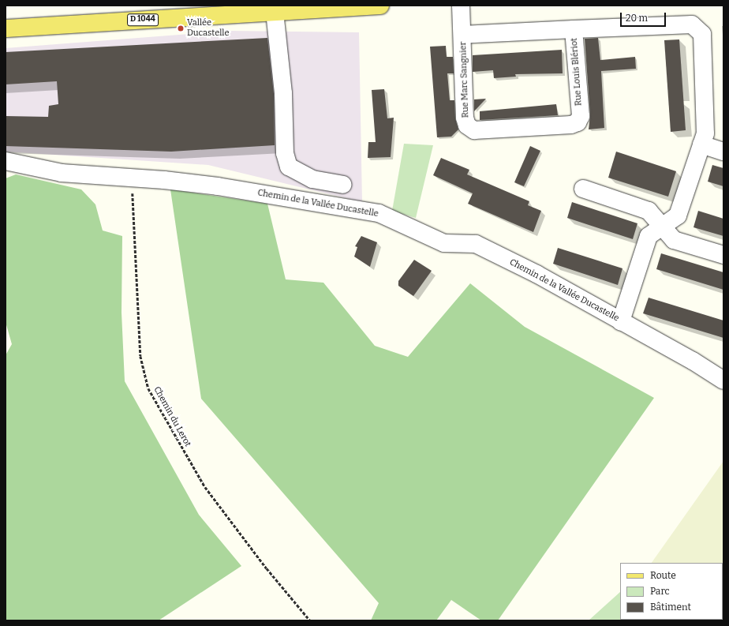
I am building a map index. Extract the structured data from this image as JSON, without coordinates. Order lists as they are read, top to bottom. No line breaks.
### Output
{"streets":{"main road":["D 1044"],"street":["Rue Louis Blériot","Rue Marc Sangnier","Chemin de la Vallée Ducastelle"],"path":["Chemin du Lerot"]},"crossings":[["Rue Louis Blériot","Rue Marc Sangnier"],["Chemin de la Vallée Ducastelle","Chemin du Lerot"]],"places":["Vallée Ducastelle"],"legend":["Route","Parc","Bâtiment"],"scale_bar":"20 m"}
